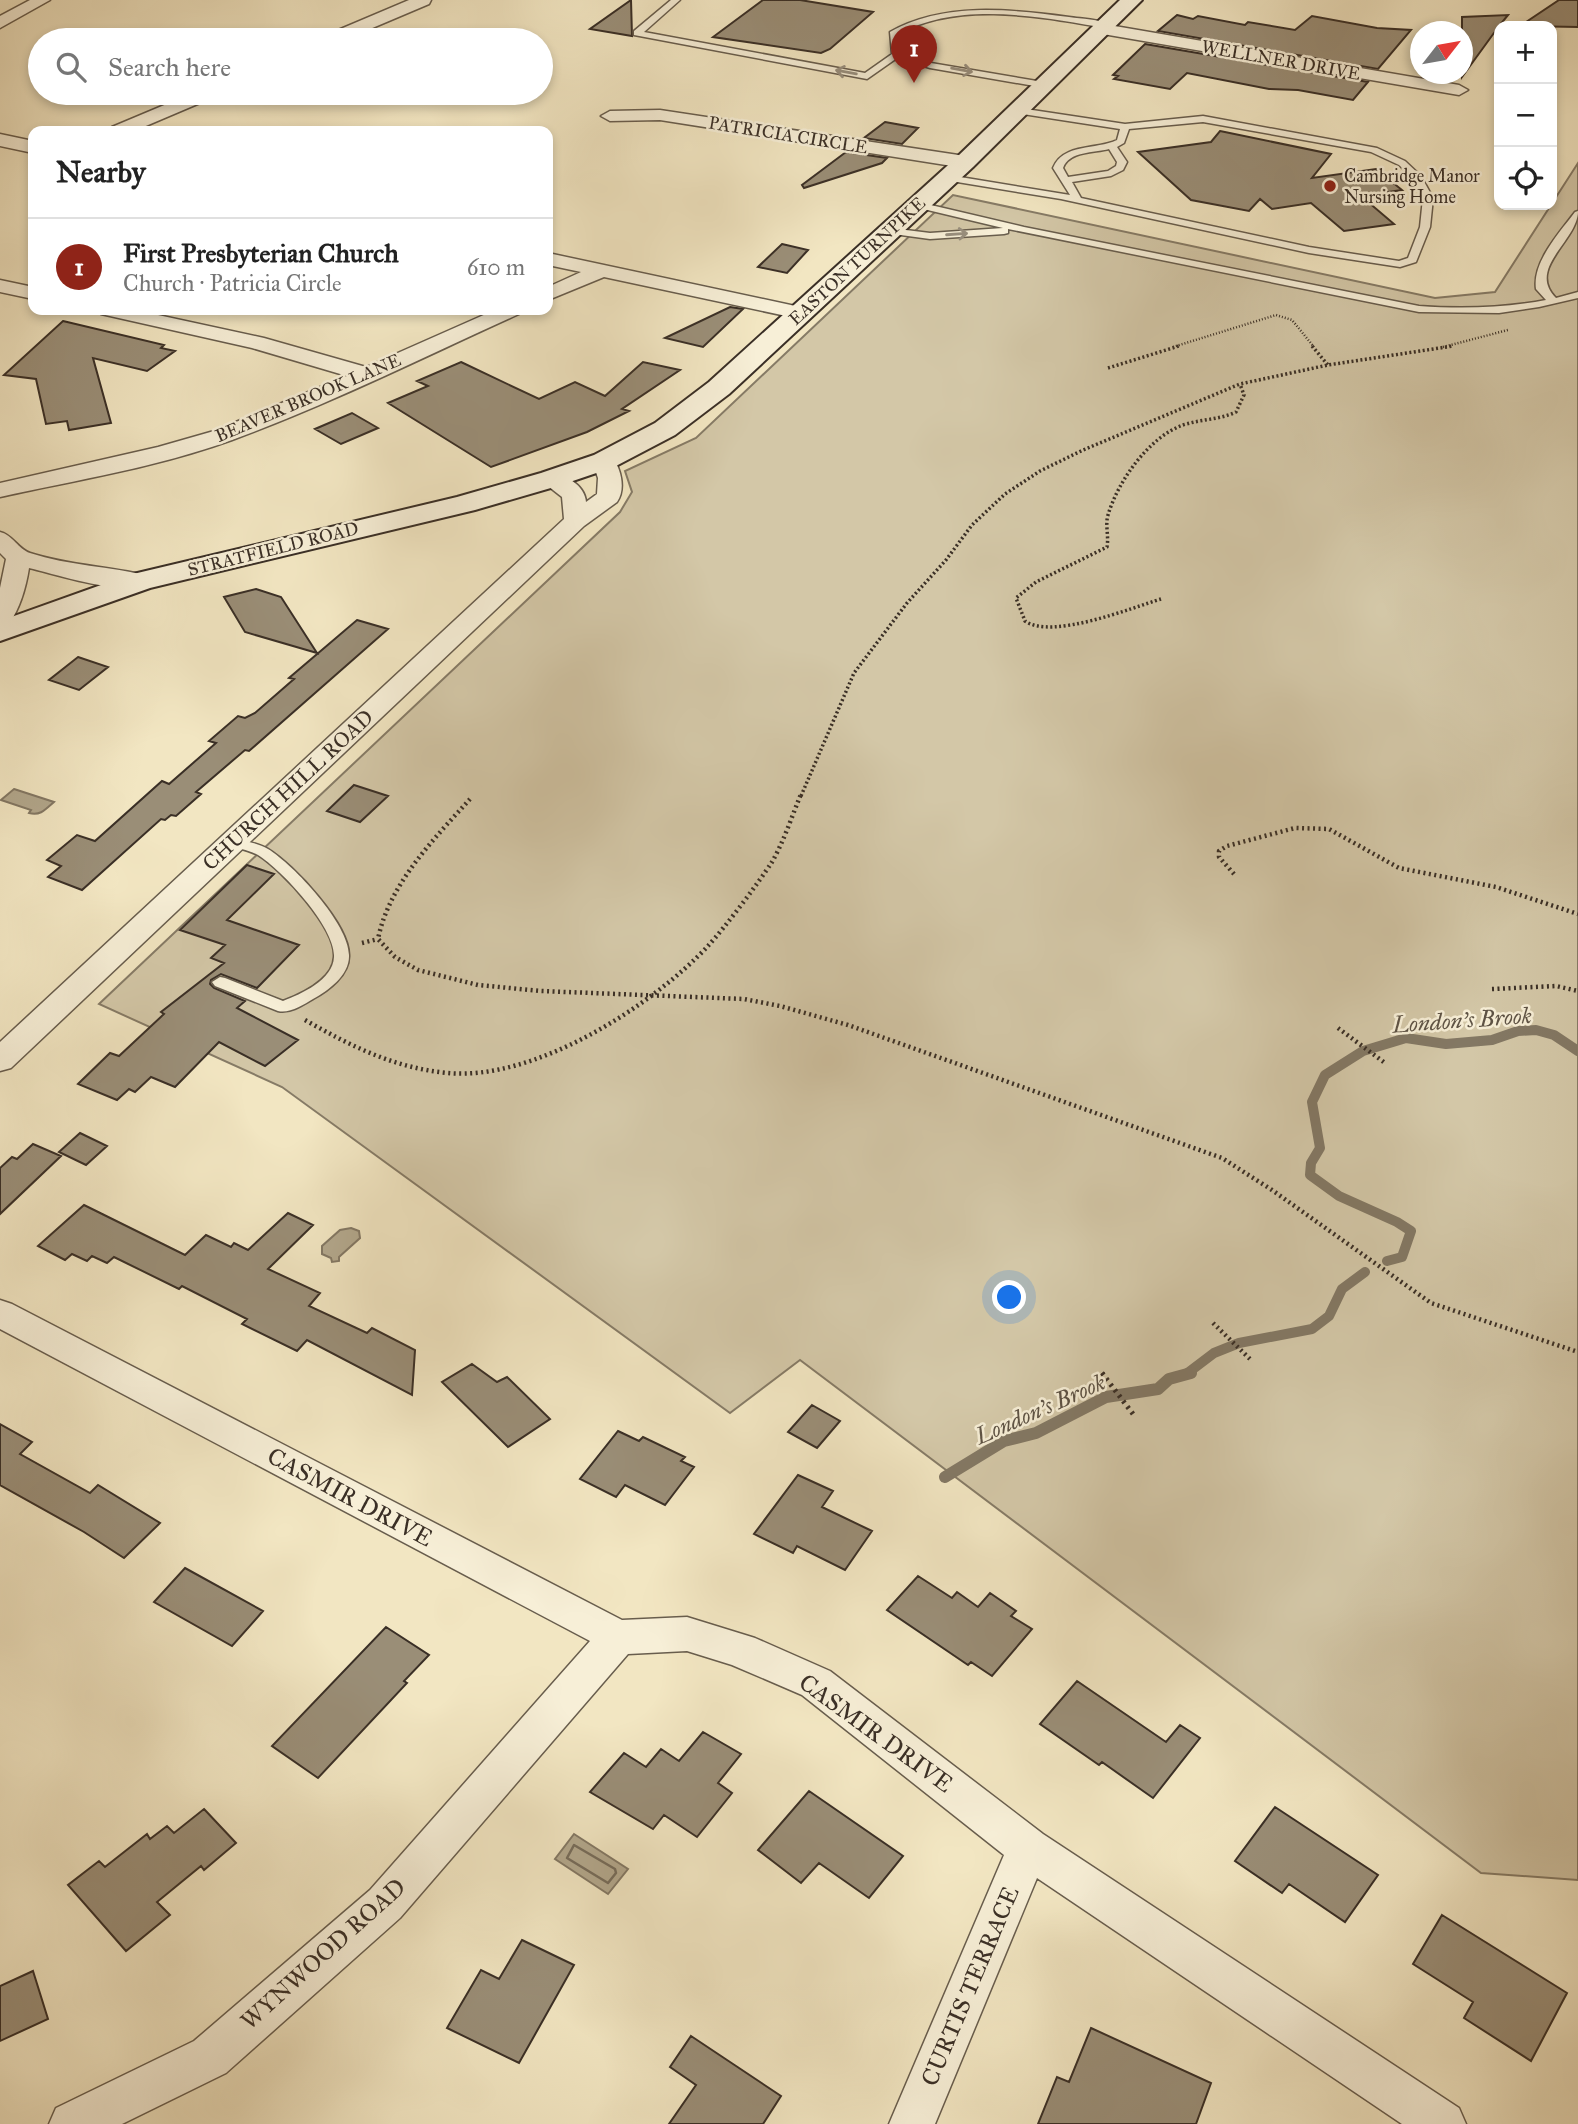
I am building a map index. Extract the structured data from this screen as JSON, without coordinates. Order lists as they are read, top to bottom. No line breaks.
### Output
{"streets":{"main road":["EASTON TURNPIKE","STRATFIELD ROAD"],"street":["WELLNER DRIVE","PATRICIA CIRCLE","BEAVER BROOK LANE","CHURCH HILL ROAD","CASMIR DRIVE","WYNWOOD ROAD","CURTIS TERRACE"]},"crossings":[["WELLNER DRIVE","EASTON TURNPIKE"],["PATRICIA CIRCLE","EASTON TURNPIKE"],["EASTON TURNPIKE","STRATFIELD ROAD"],["EASTON TURNPIKE","CHURCH HILL ROAD"],["CASMIR DRIVE","WYNWOOD ROAD"],["CASMIR DRIVE","CURTIS TERRACE"]],"water":["London's Brook"],"places":["Cambridge Manor Nursing Home"],"north":"top right","page":{"map_buttons":["+","−"],"pins":"1","search":"Search here","heading":"Nearby","list":[{"mark":"1","name":"First Presbyterian Church","note":"Church · Patricia Circle","value":"610 m"}]}}
